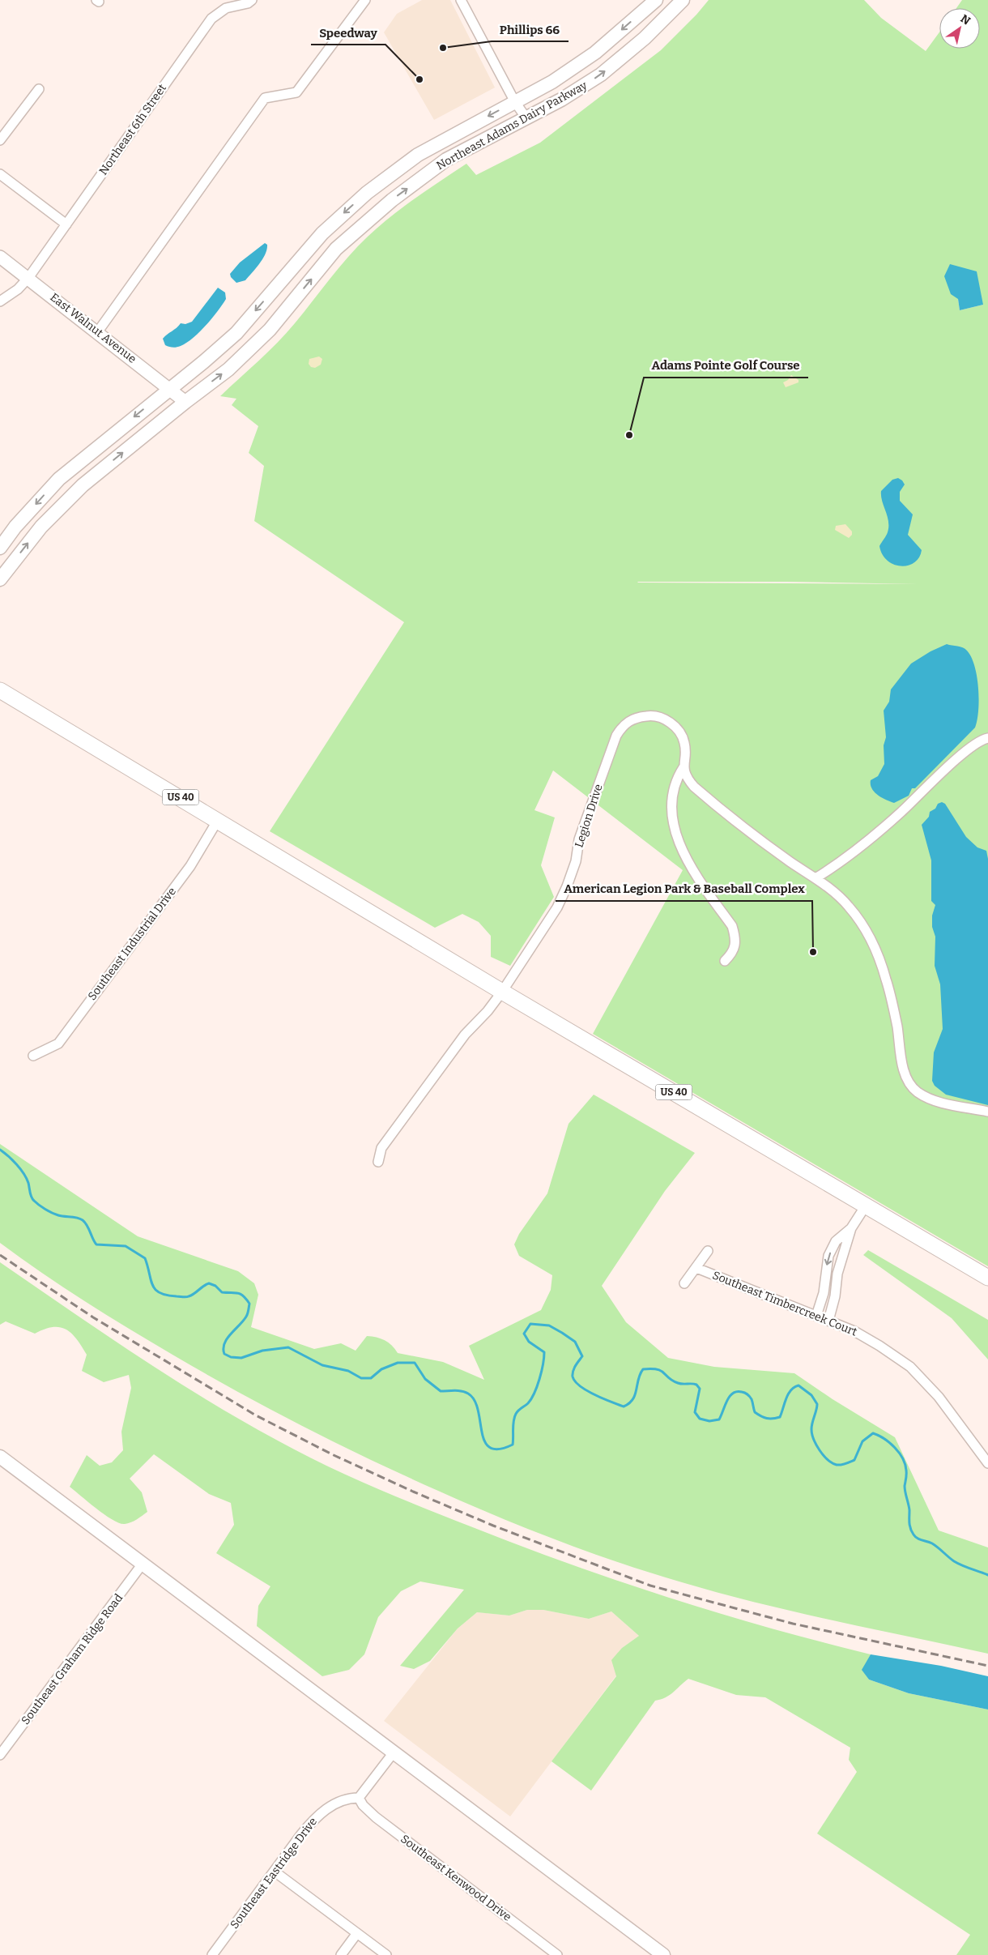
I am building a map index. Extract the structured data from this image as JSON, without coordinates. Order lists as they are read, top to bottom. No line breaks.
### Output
{"streets":{"main road":["Northeast Adams Dairy Parkway","US 40"],"street":["Northeast 6th Street","East Walnut Avenue","Legion Drive","Southeast Industrial Drive","Southeast Timbercreek Court","Southeast Graham Ridge Road","Southeast Eastridge Drive","Southeast Kenwood Drive"]},"crossings":[["Northeast Adams Dairy Parkway","East Walnut Avenue"],["Northeast 6th Street","East Walnut Avenue"],["US 40","Legion Drive"],["US 40","Southeast Industrial Drive"],["Southeast Eastridge Drive","Southeast Kenwood Drive"]],"places":["Phillips 66","Speedway","Adams Pointe Golf Course","American Legion Park & Baseball Complex"],"north":"top right"}
